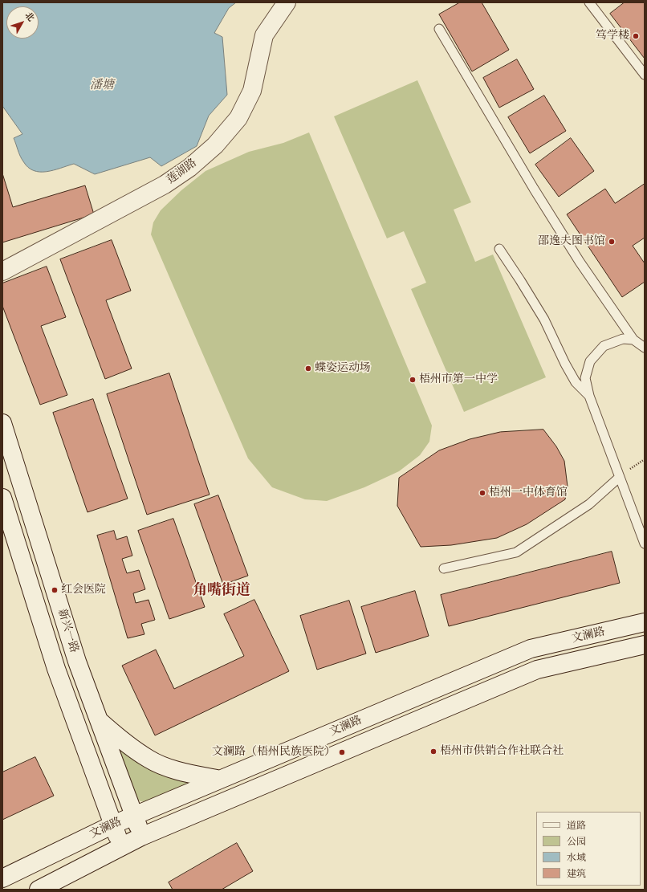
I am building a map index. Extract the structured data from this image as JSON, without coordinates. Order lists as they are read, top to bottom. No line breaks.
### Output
{"streets":{"main road":["莲湖路","新兴一路","文澜路"]},"crossings":[["新兴一路","文澜路"]],"districts":["角嘴街道"],"water":["潘塘"],"places":["笃学楼","邵逸夫图书馆","蝶姿运动场","梧州市第一中学","梧州一中体育馆","红会医院","梧州市供销合作社联合社","文澜路（梧州民族医院）"],"legend":["道路","公园","水域","建筑"],"north":"top right"}
